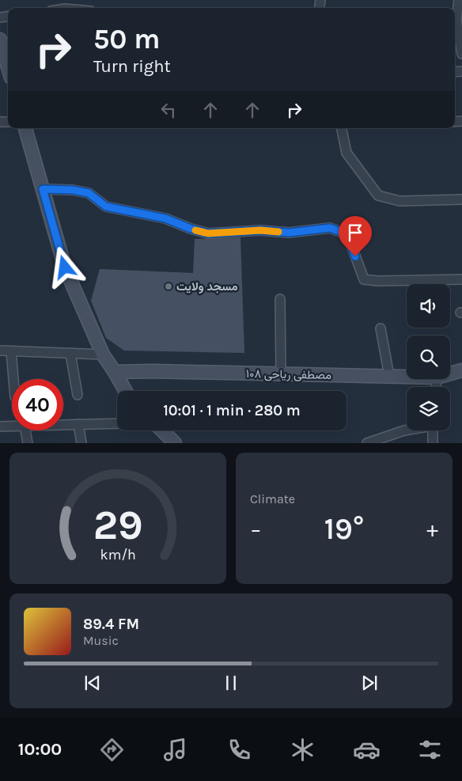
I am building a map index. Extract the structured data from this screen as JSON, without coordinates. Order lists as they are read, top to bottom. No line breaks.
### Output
{"streets":{"street":["مصطفی ریاحی ۱۰۸"]},"places":["مسجد ولایت"],"page":{"turn":["50 m","Turn right"],"limit":"40","trip":"10:01 · 1 min · 280 m","tile":"Climate","heat":["−","19°","+"],"song":["89.4 FM","Music"],"tabs":"10:00","gauge":["29","km/h"]}}
